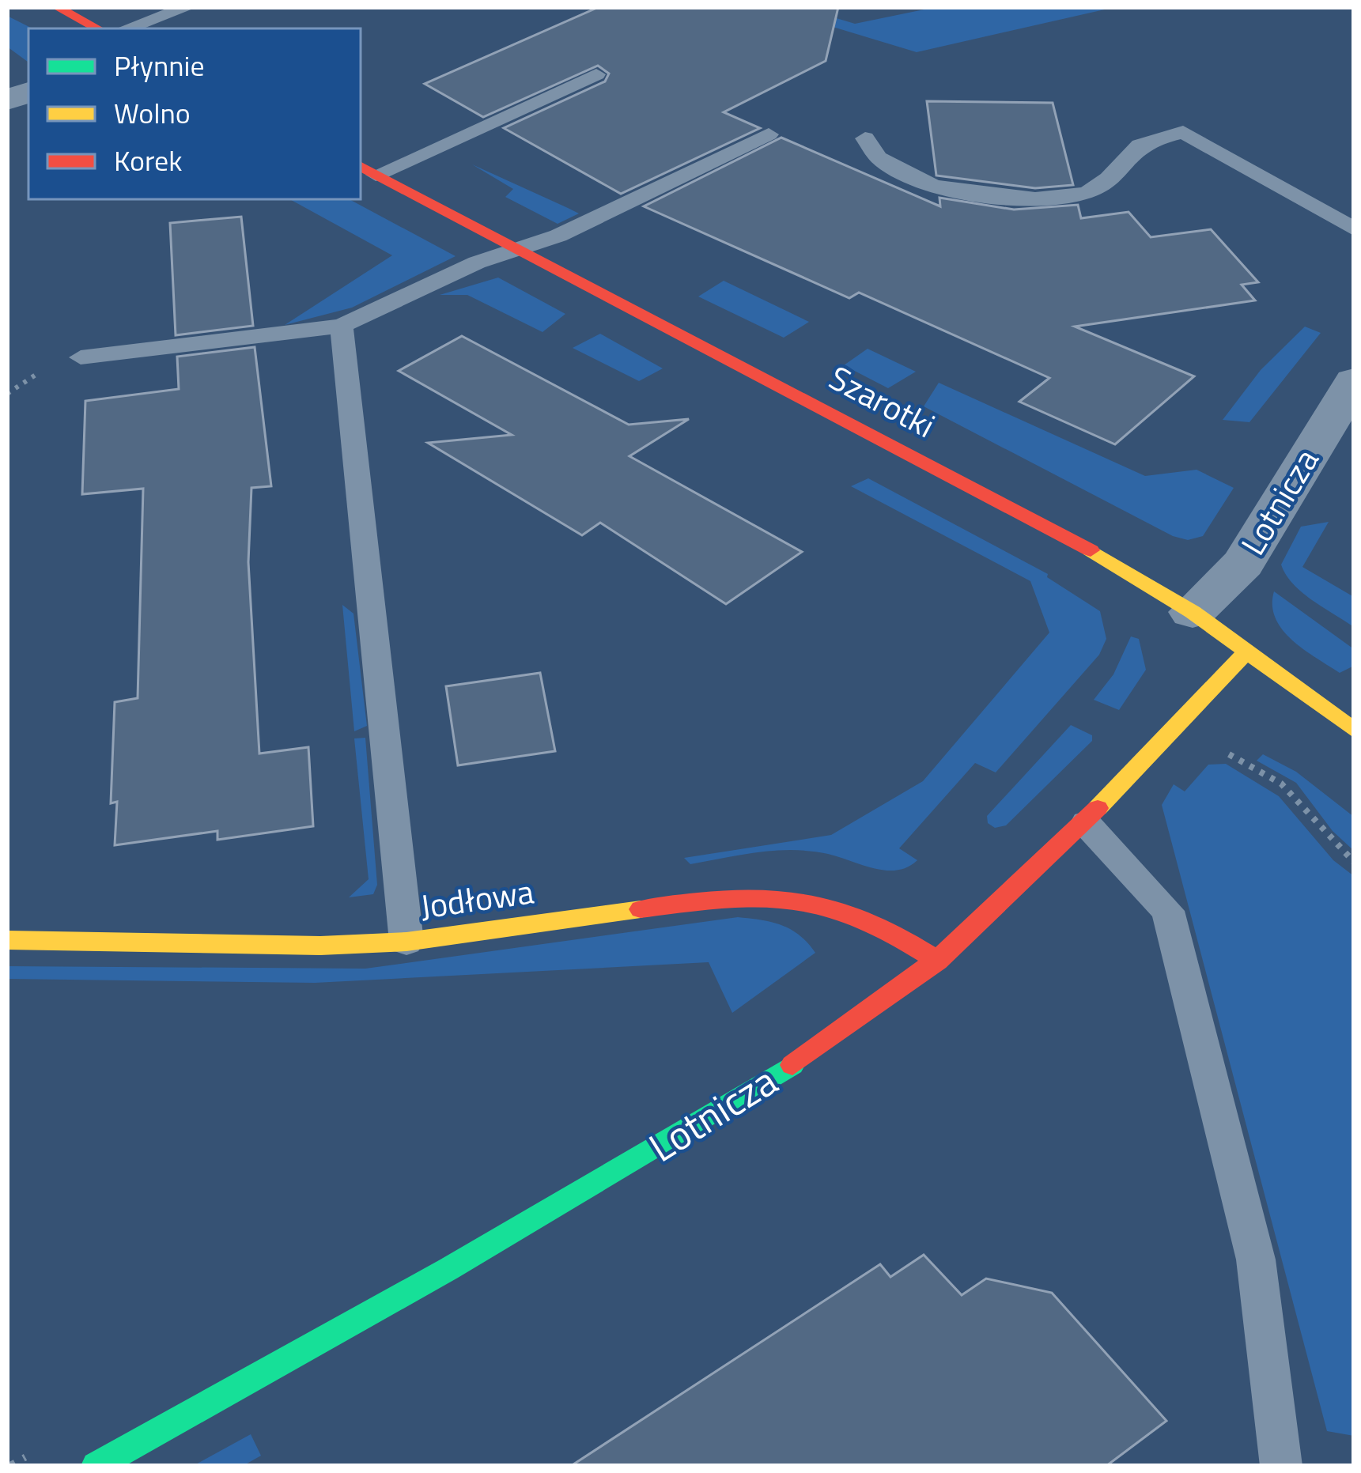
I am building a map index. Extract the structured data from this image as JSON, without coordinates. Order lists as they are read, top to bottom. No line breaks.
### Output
{"streets":{"street":["Szarotki","Lotnicza","Jodłowa"]},"crossings":[["Szarotki","Lotnicza"],["Lotnicza","Jodłowa"]],"legend":["Płynnie","Wolno","Korek"]}
